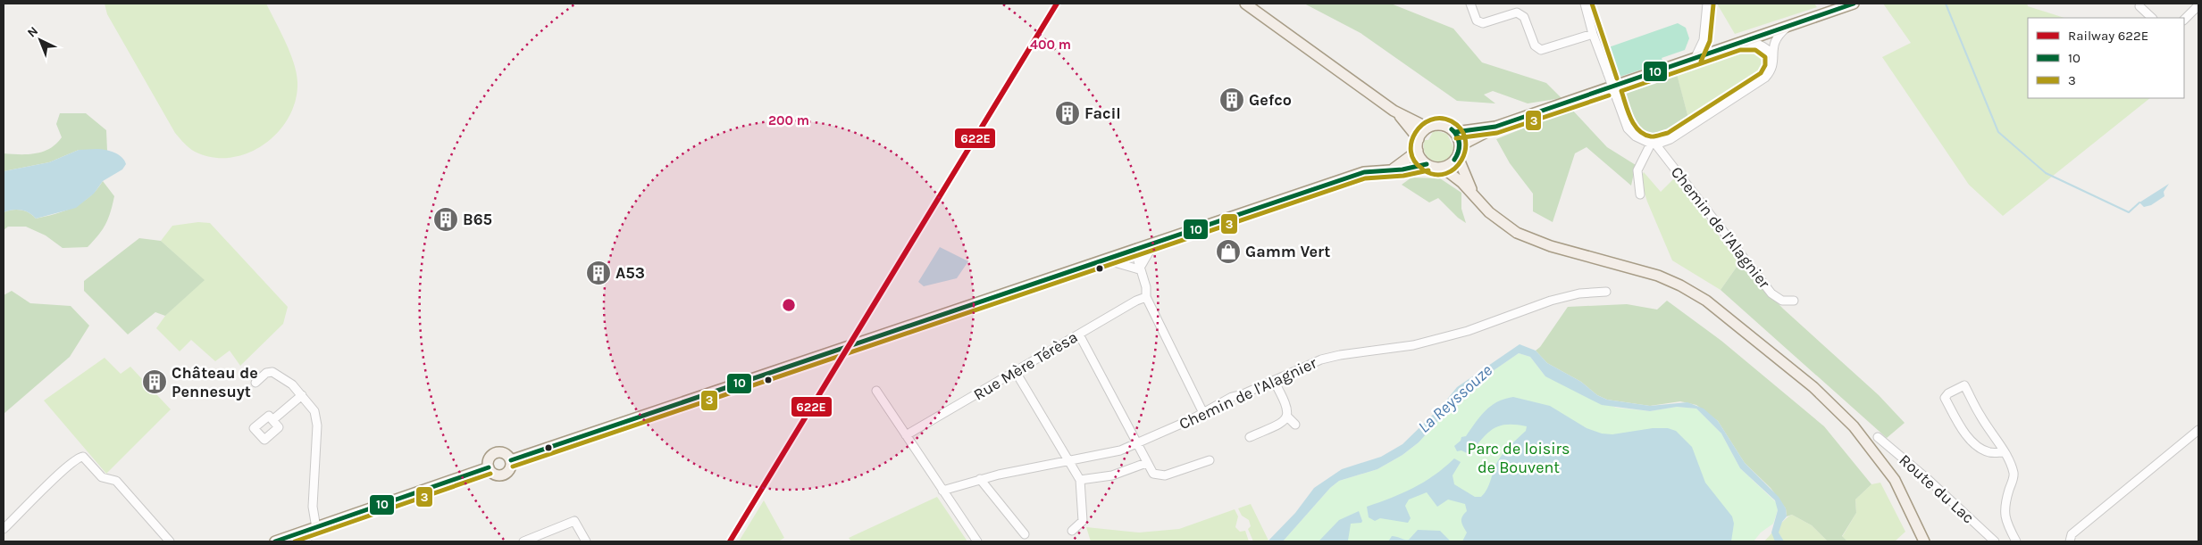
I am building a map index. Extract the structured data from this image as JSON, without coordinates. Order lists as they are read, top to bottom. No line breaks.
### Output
{"streets":{"street":["Chemin de l'Alagnier","Rue Mère Térèsa","Route du Lac"]},"water":["La Reyssouze"],"parks":["Parc de loisirs de Bouvent"],"places":{"building":["Gefco","Facil","B65","A53","Château de Pennesuyt"],"shop":["Gamm Vert"]},"lines":["rail line 622E","transit line 10","transit line 3"],"legend":["Railway 622E","10","3"],"north":"top left","rings":["400 m","200 m"]}
